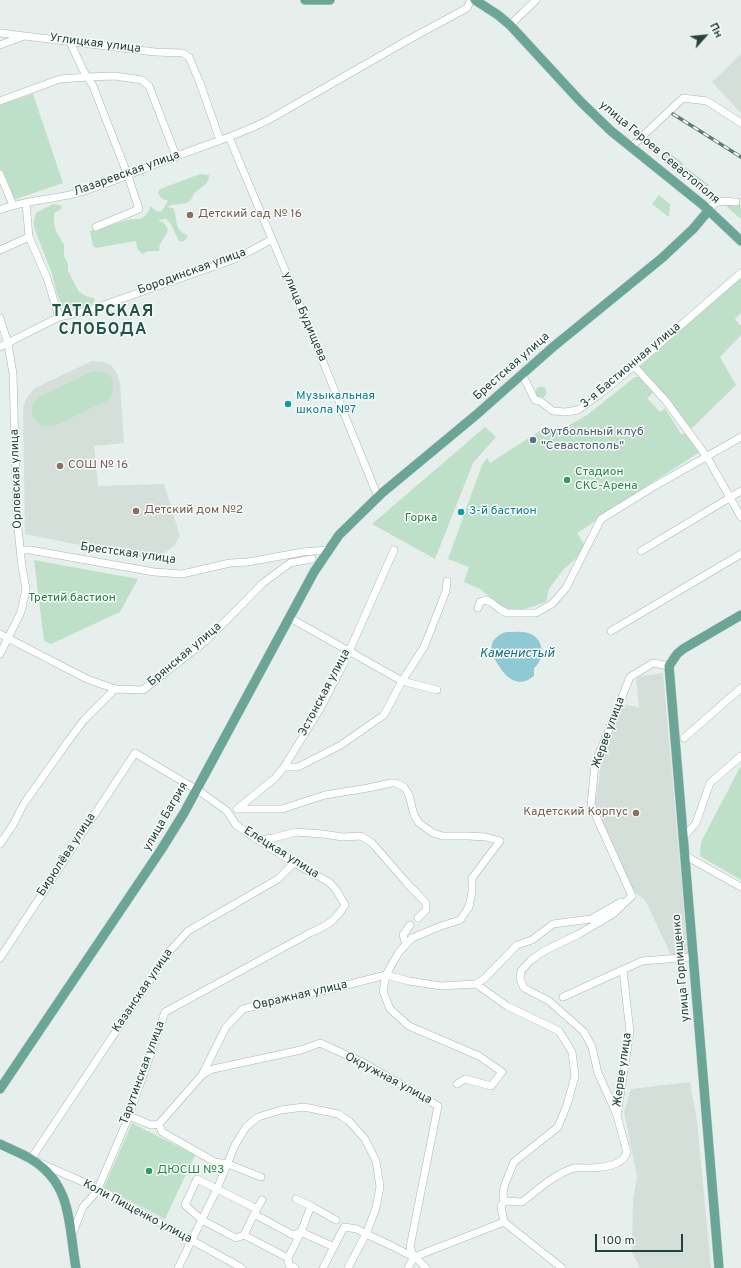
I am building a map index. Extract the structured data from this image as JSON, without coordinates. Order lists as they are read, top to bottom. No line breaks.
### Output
{"streets":{"main road":["улица Героев Севастополя","Брестская улица","улица Багрия","улица Горпищенко"],"street":["Углицкая улица","Лазаревская улица","Бородинская улица","улица Будищева","3-я Бастионная улица","Орловская улица","Брянская улица","Эстонская улица","Жерве улица","Елецкая улица","Бирюлёва улица","Казанская улица","Овражная улица","Тарутинская улица","Окружная улица","Коли Пищенко улица"]},"crossings":[["Углицкая улица","Лазаревская улица"],["улица Героев Севастополя","Брестская улица"],["Лазаревская улица","улица Будищева"],["Бородинская улица","улица Будищева"],["Бородинская улица","Орловская улица"],["улица Будищева","Брестская улица"],["3-я Бастионная улица","Брестская улица"],["Брестская улица","Орловская улица"],["Брестская улица","улица Багрия"],["Орловская улица","Брянская улица"],["Эстонская улица","Елецкая улица"],["Жерве улица","улица Горпищенко"],["улица Багрия","Елецкая улица"],["Елецкая улица","Бирюлёва улица"],["Елецкая улица","Казанская улица"],["Елецкая улица","Тарутинская улица"],["Казанская улица","Коли Пищенко улица"],["Овражная улица","Окружная улица"],["Тарутинская улица","Коли Пищенко улица"]],"districts":["ТАТАРСКАЯ СЛОБОДА"],"water":["Каменистый"],"parks":["Горка","Третий бастион"],"places":["Детский сад № 16","Музыкальная школа №7","Футбольный клуб \"Севастополь\"","СОШ № 16","Стадион СКС-Арена","Детский дом №2","3-й бастион","Кадетский Корпус","ДЮСШ №3"],"scale_bar":"100 m","north":"top right"}
